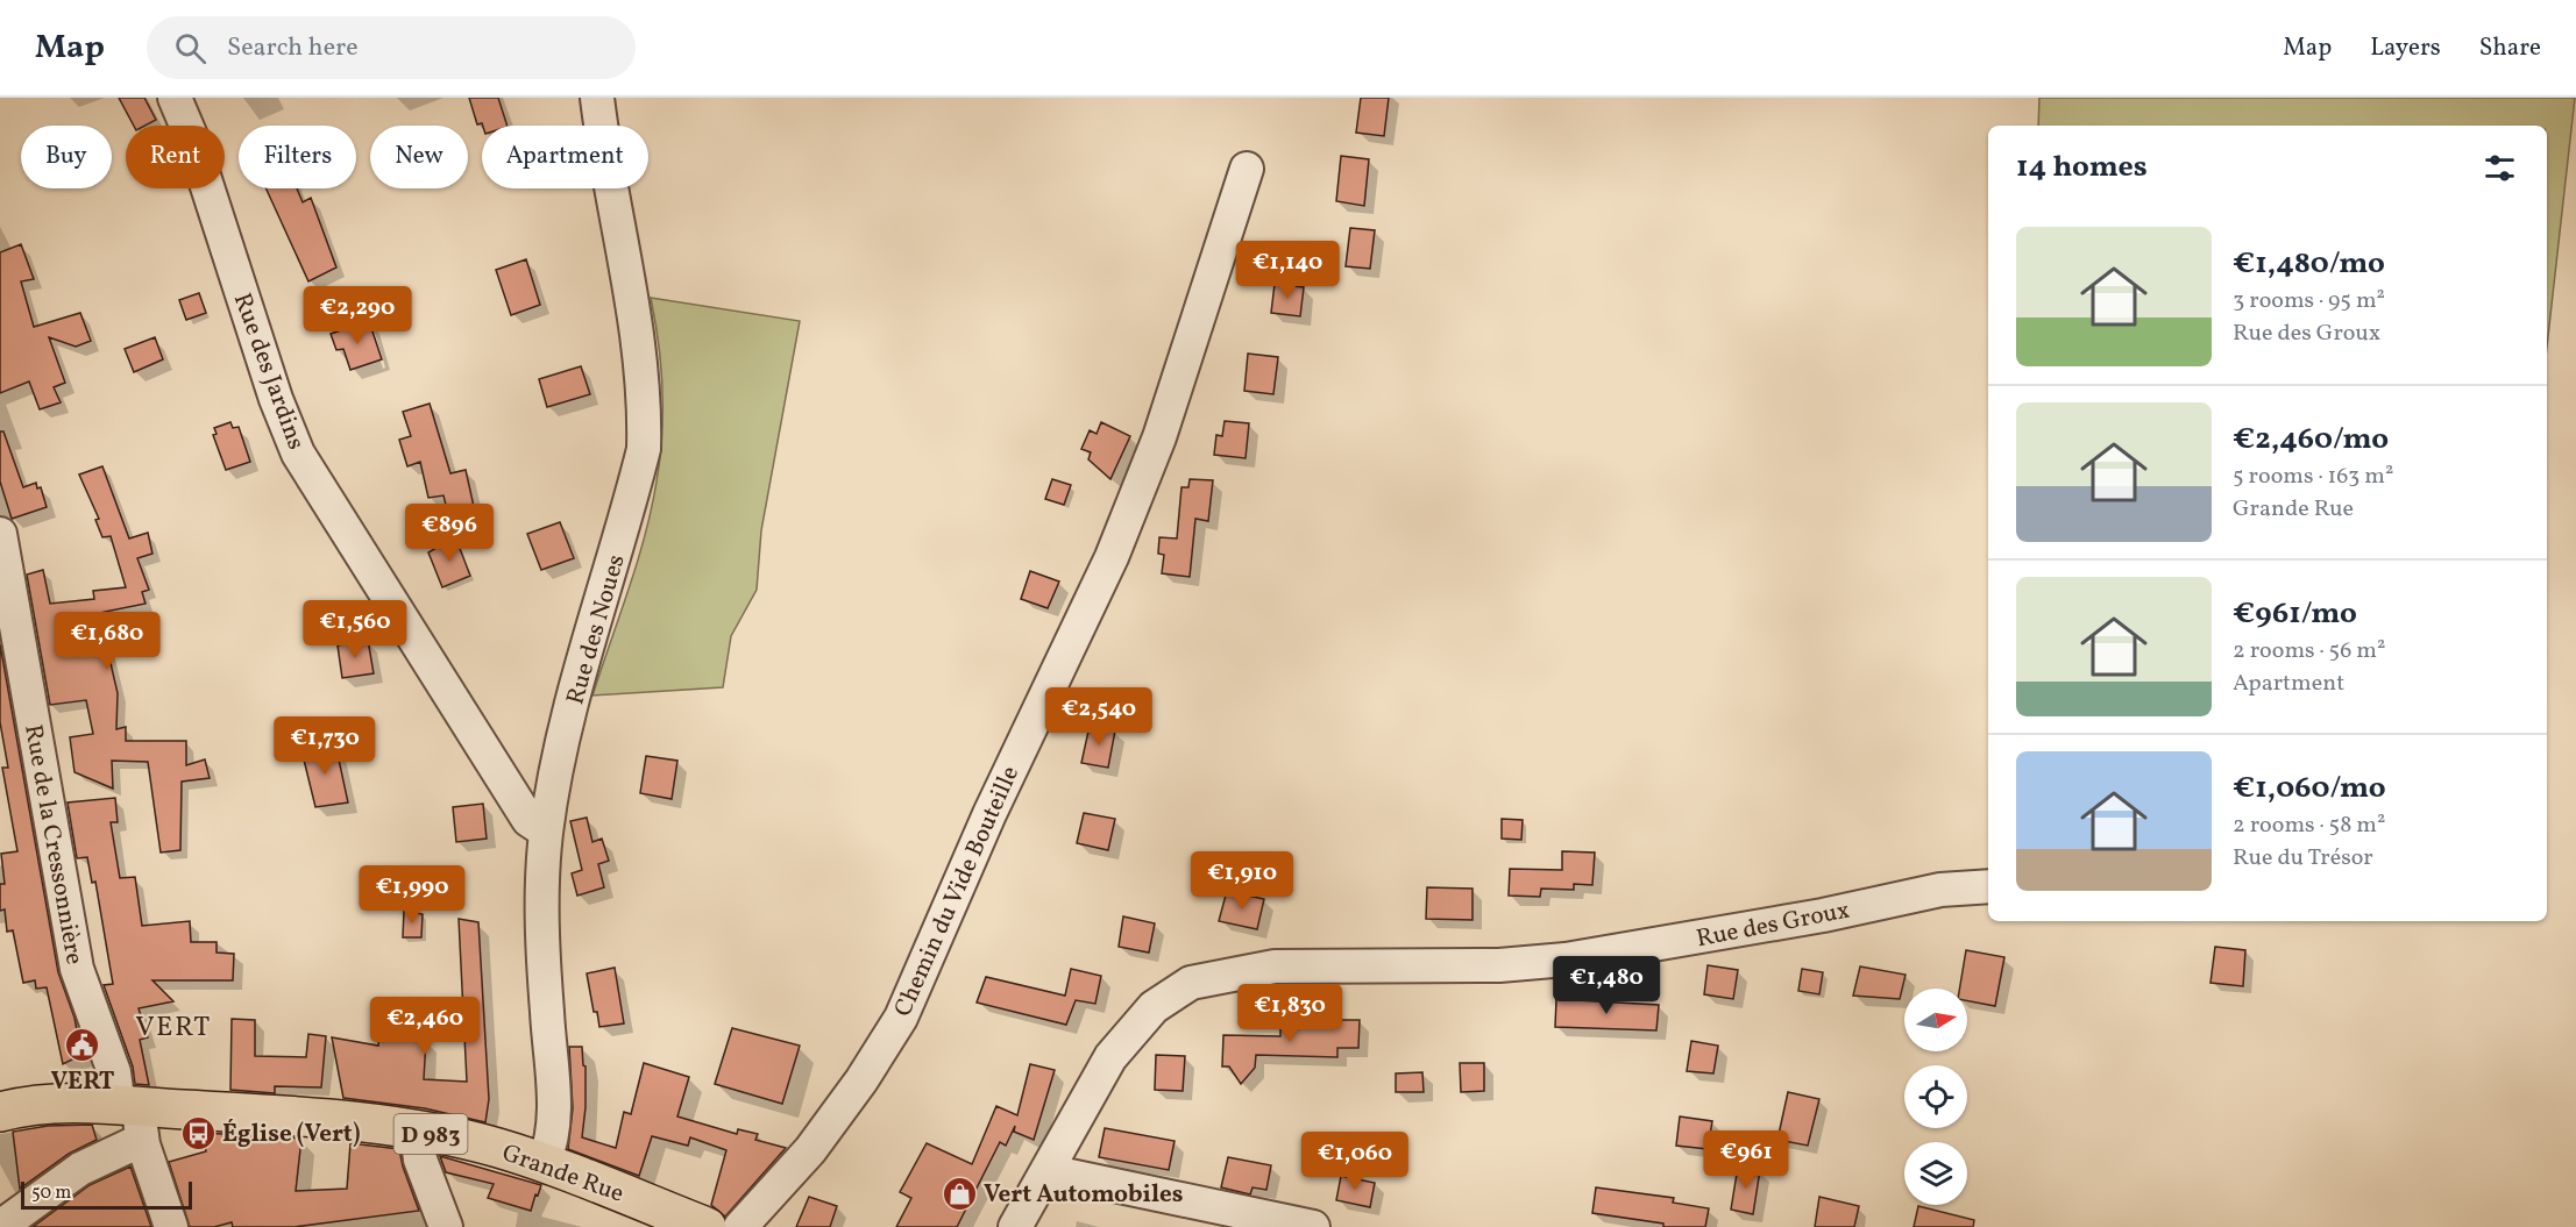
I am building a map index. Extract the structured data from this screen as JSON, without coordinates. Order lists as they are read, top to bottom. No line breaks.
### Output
{"streets":{"main road":["D 983","Grande Rue"],"street":["Rue des Jardins","Rue des Noues","Rue de la Cressonnière","Chemin du Vide Bouteille","Rue des Groux"]},"crossings":[["Rue des Jardins","Rue des Noues"],["Rue des Noues","Grande Rue"],["Rue de la Cressonnière","Grande Rue"]],"districts":["VERT"],"places":{"public building":["VERT"],"bus stop":["Église (Vert)"],"shop":["Vert Automobiles"]},"scale_bar":"50 m","north":"right","page":{"header":"Map","search":"Search here","nav":["Map","Layers","Share"],"chip":["Buy","Rent","Filters","New","Apartment"],"heading":"14 homes","list":[{"name":"€1,480/mo","note":"3 rooms · 95 m² · Rue des Groux"},{"name":"€2,460/mo","note":"5 rooms · 163 m² · Grande Rue"},{"name":"€961/mo","note":"2 rooms · 56 m² · Apartment"},{"name":"€1,060/mo","note":"2 rooms · 58 m² · Rue du Trésor"}],"price":["€1,140","€2,290","€896","€1,560","€1,680","€2,540","€1,730","€1,910","€1,990","€1,480","€1,830","€2,460","€961","€1,060"],"scale":"50 m"}}
